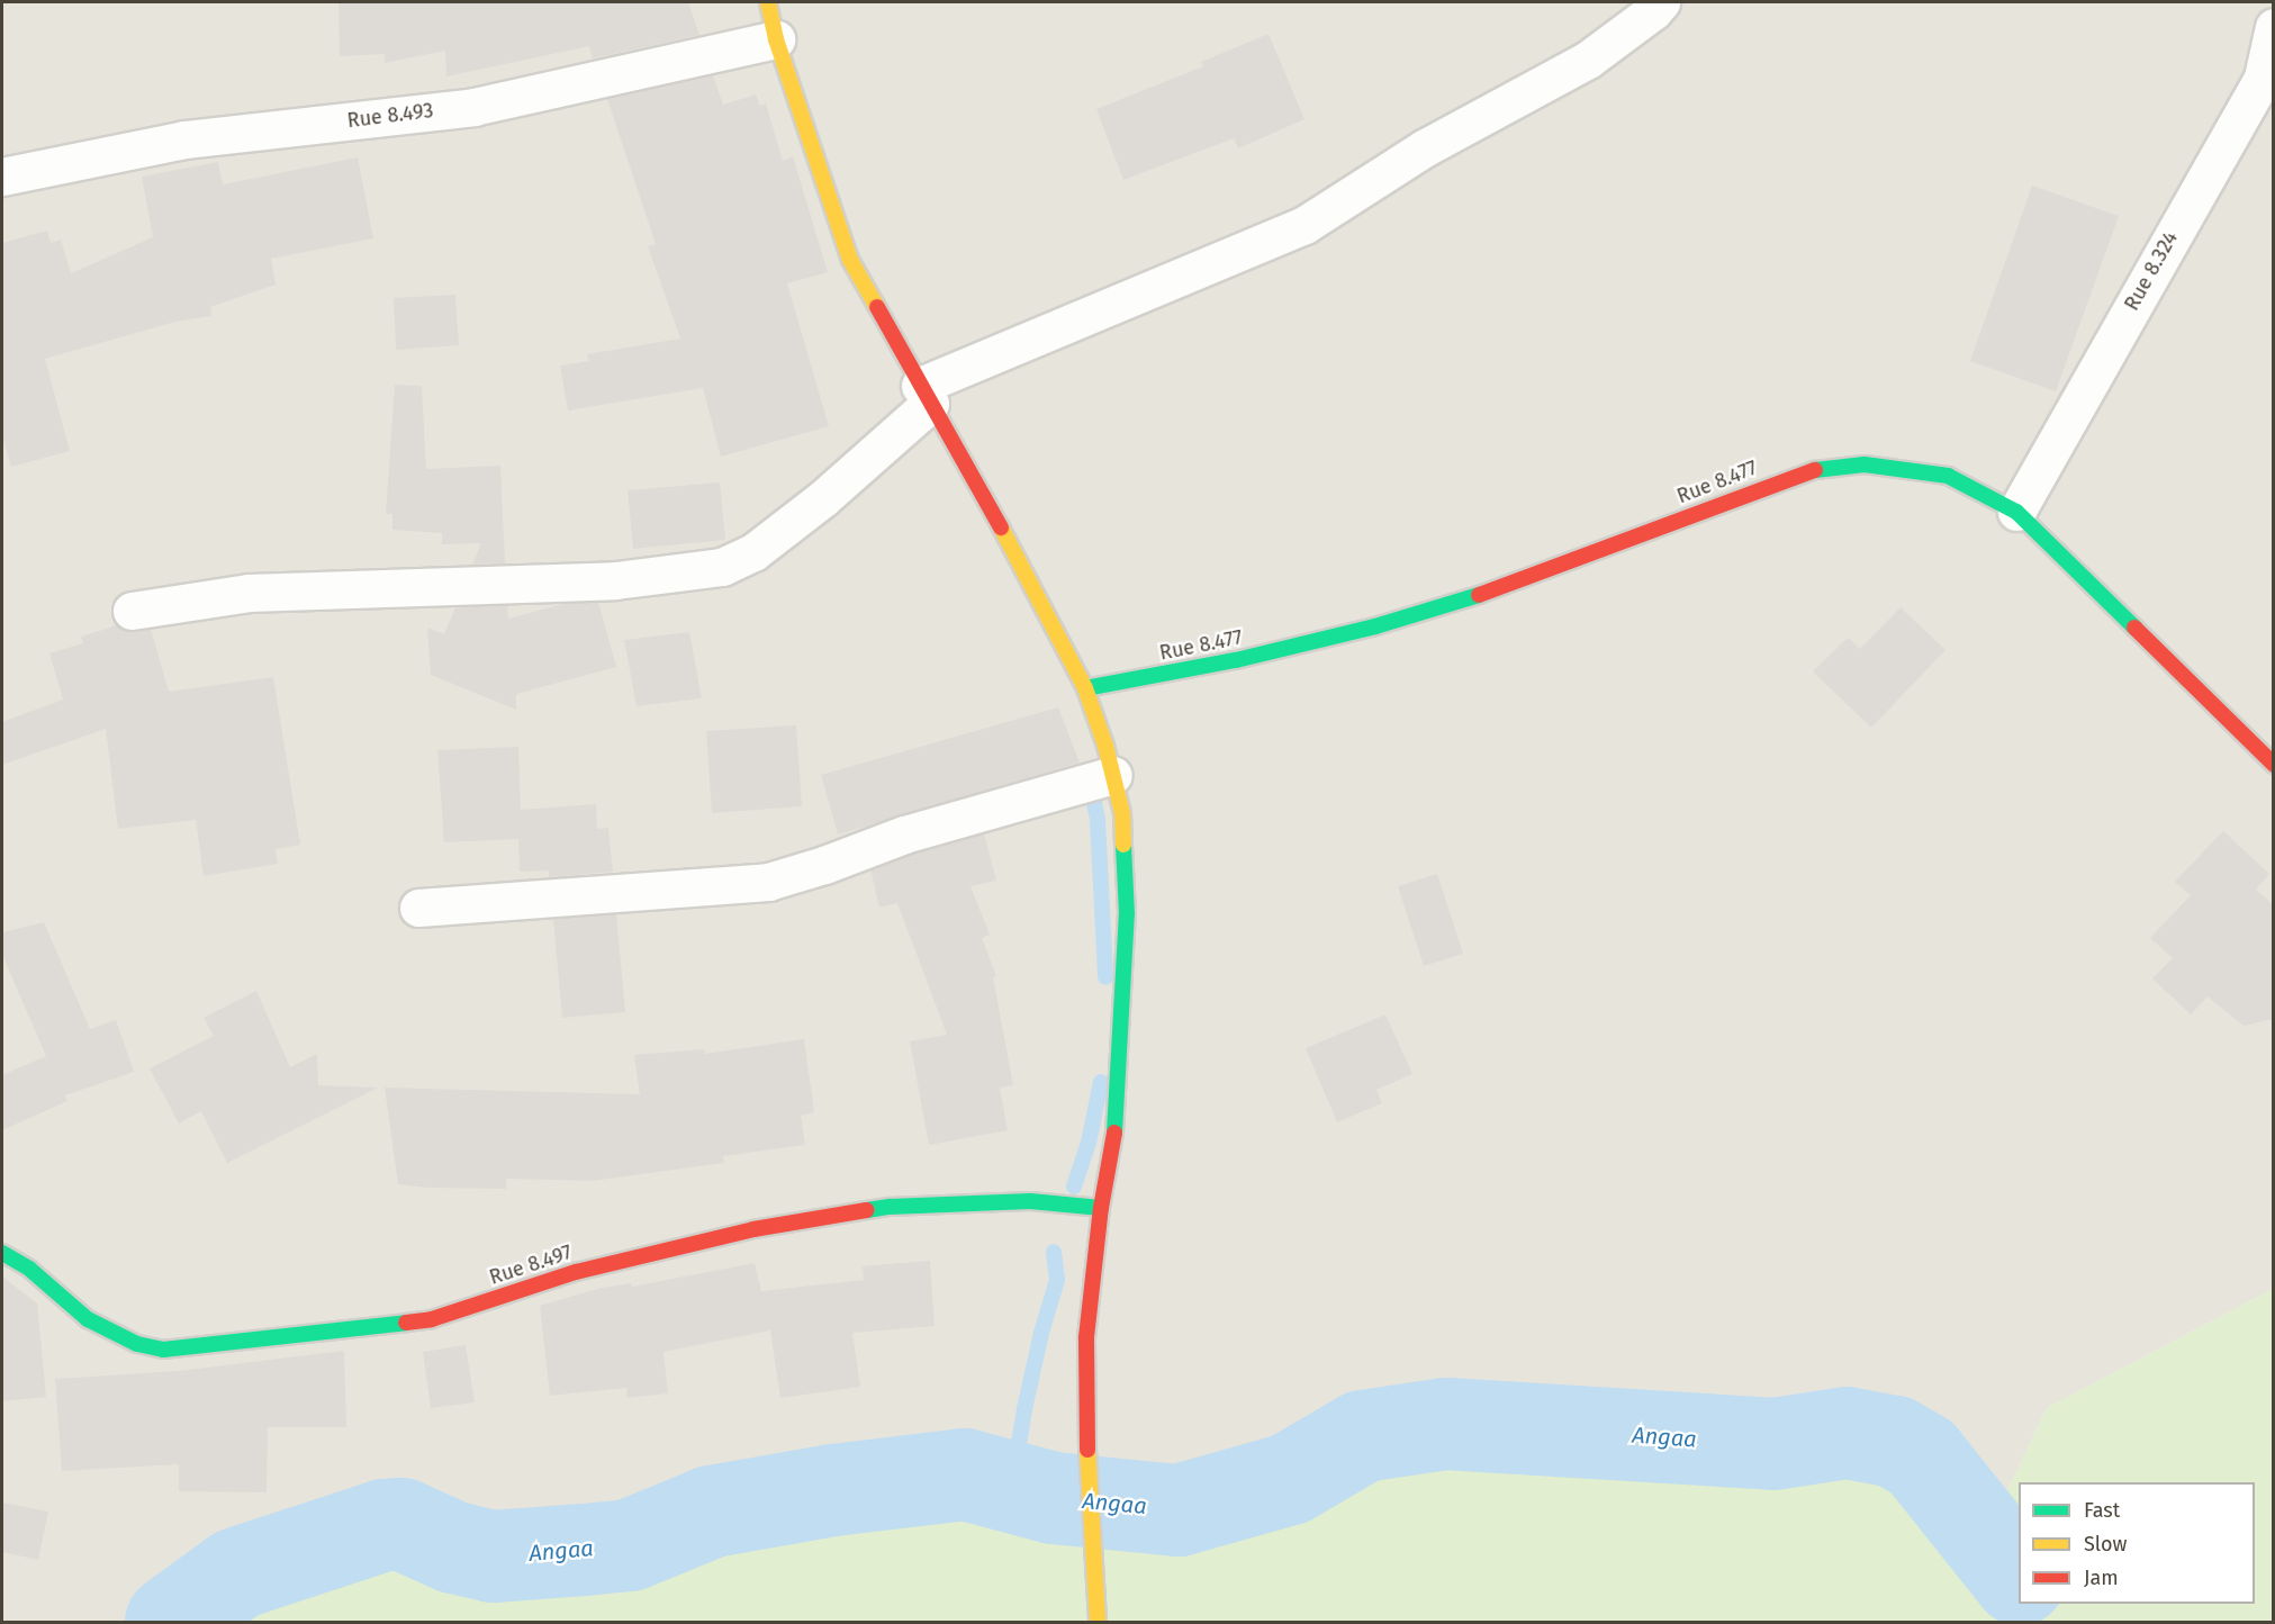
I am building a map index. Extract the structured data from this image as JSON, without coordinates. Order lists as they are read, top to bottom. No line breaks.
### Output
{"streets":{"street":["Rue 8.493","Rue 8.324","Rue 8.477","Rue 8.497"]},"crossings":[["Rue 8.324","Rue 8.477"]],"water":["Angaa"],"legend":["Fast","Slow","Jam"]}
